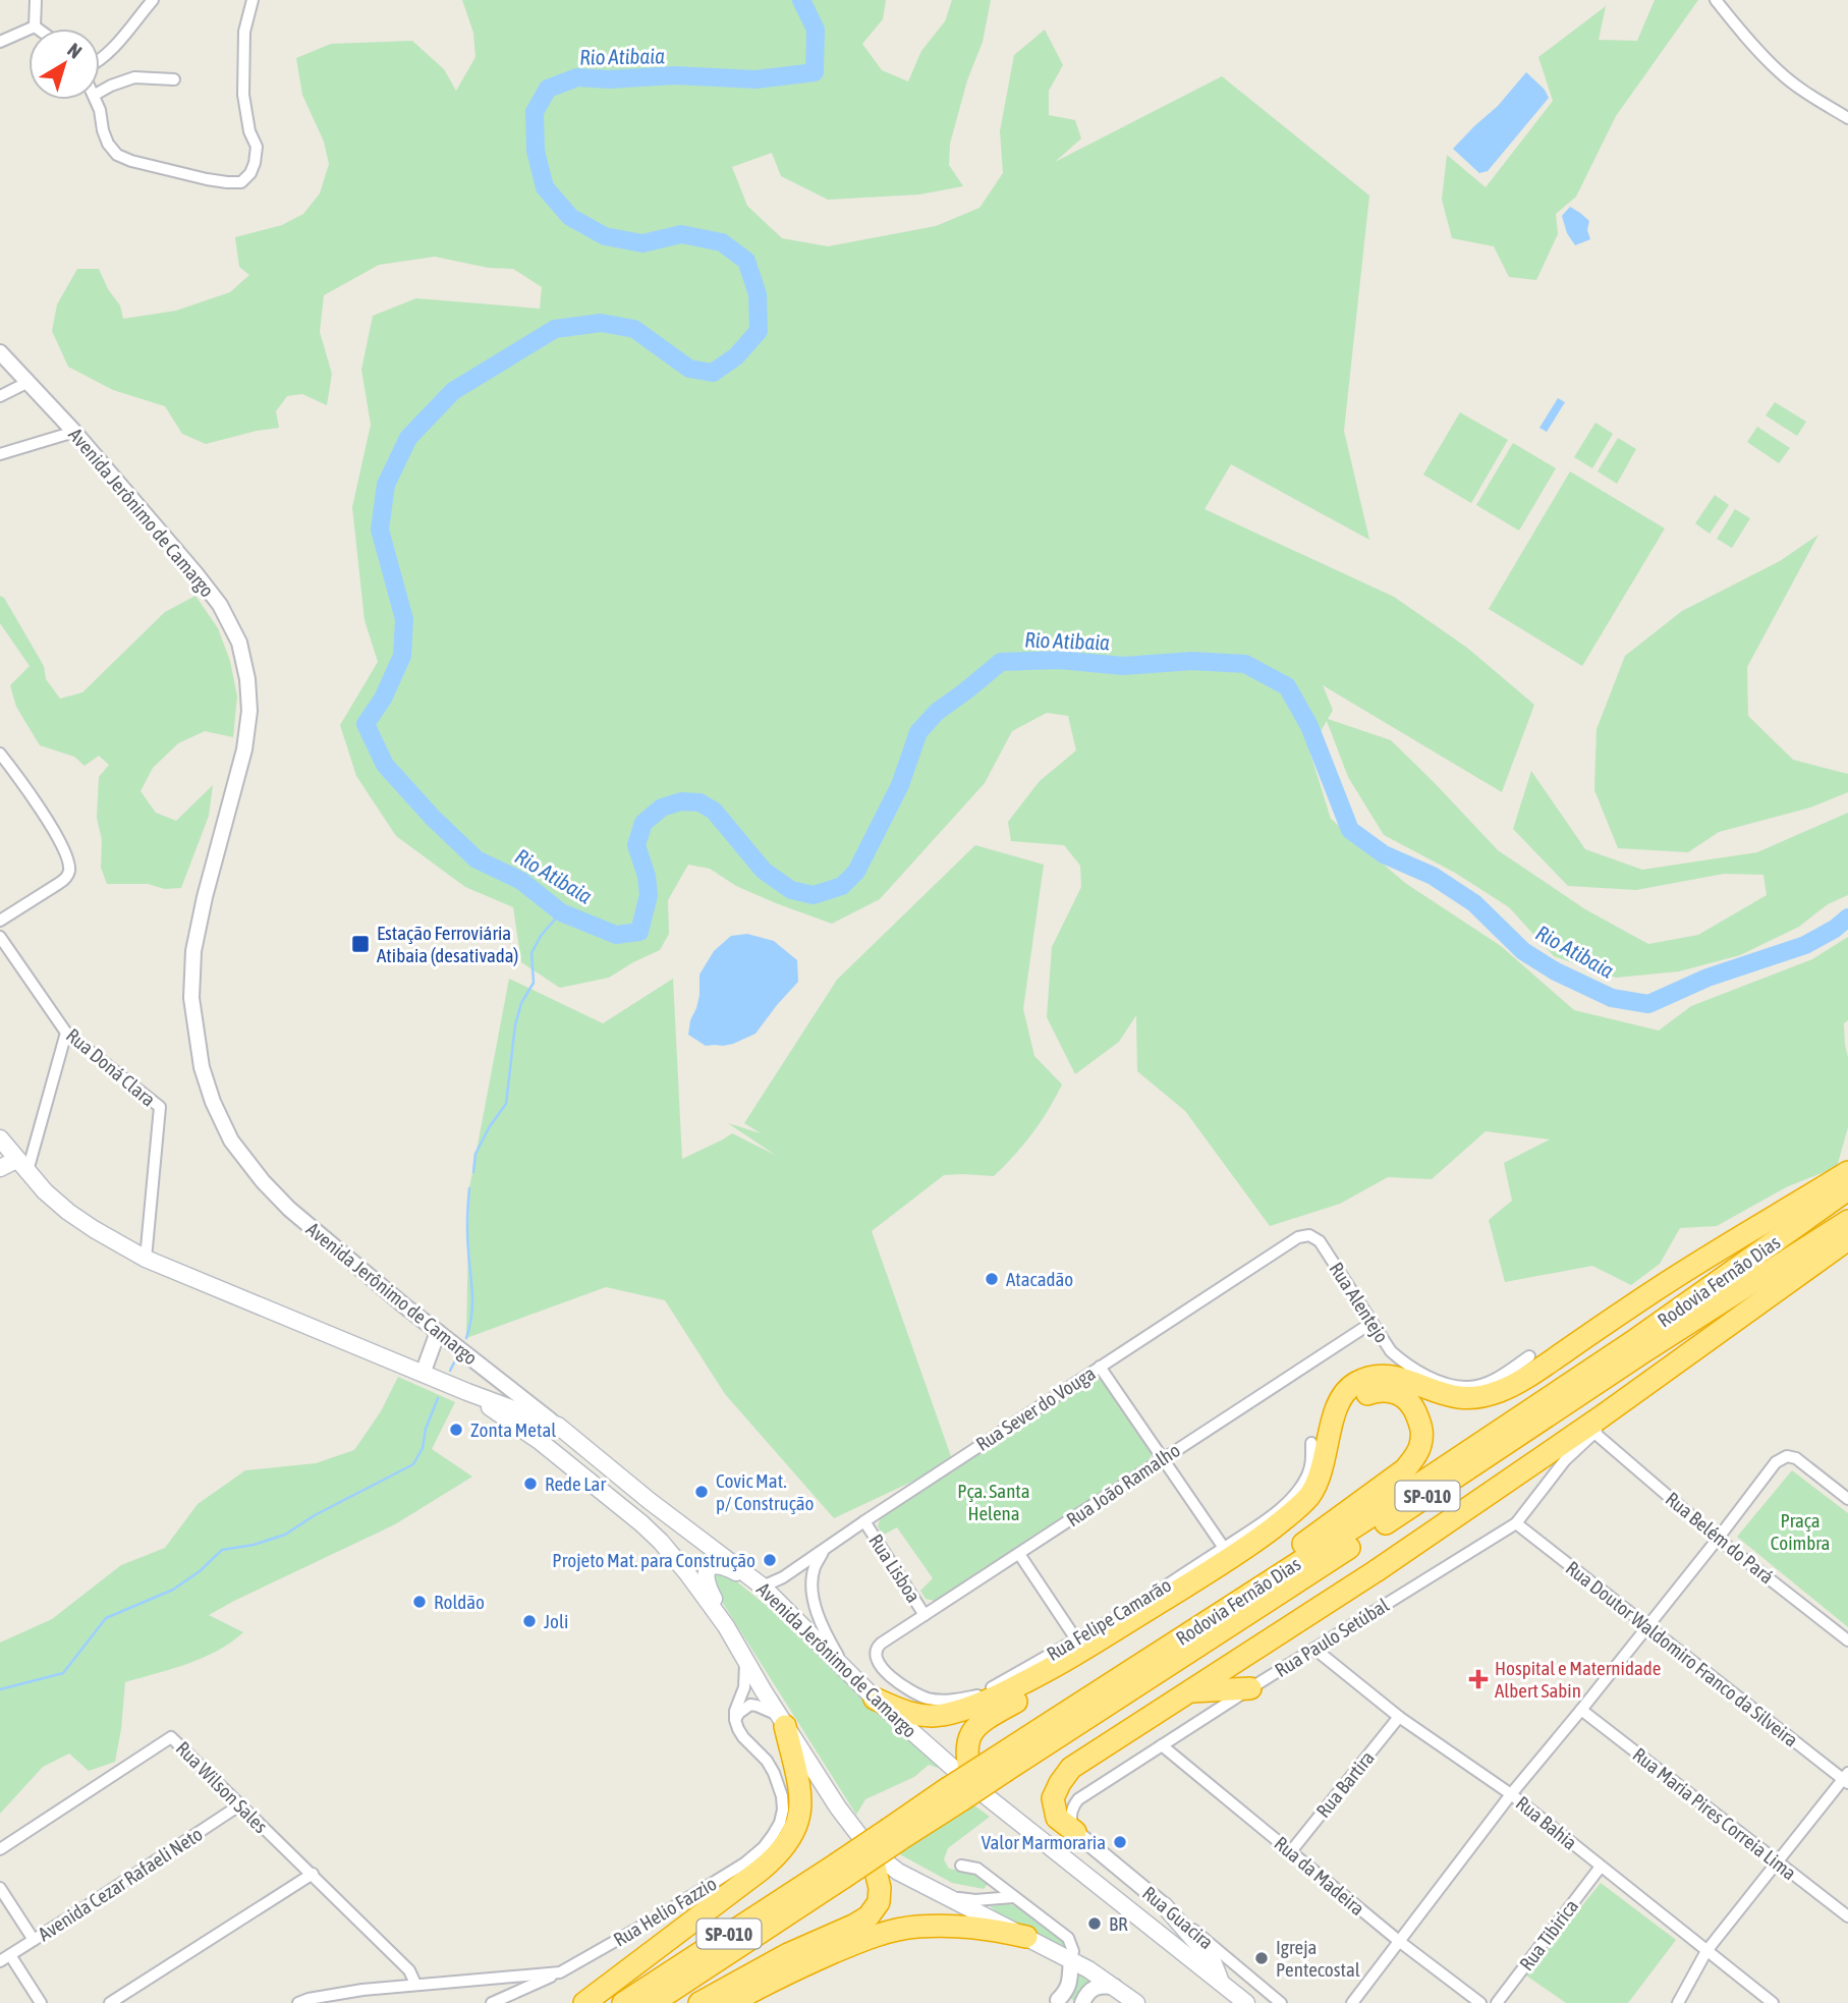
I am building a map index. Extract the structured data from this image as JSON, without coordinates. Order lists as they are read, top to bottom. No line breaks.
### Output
{"streets":{"highway":["Rodovia Fernão Dias","SP-010"],"main road":["Avenida Jerônimo de Camargo"],"street":["Rua Doná Clara","Rua Alentejo","Rua Sever do Vouga","Rua João Ramalho","Rua Belém do Pará","Rua Lisboa","Rua Felipe Camarão","Rua Paulo Setúbal","Rua Doutor Waldomiro Franco da Silveira","Rua Bartira","Rua Wilson Sales","Rua Maria Pires Correia Lima","Rua Bahia","Rua da Madeira","Avenida Cezar Rafaeli Neto","Rua Helio Fazzio","Rua Guacira","Rua Tibirica"]},"crossings":[["Avenida Jerônimo de Camargo","Rodovia Fernão Dias"],["Avenida Jerônimo de Camargo","Rua Sever do Vouga"],["Rua Alentejo","Rua Sever do Vouga"],["Rua Alentejo","Rua João Ramalho"],["Rua Sever do Vouga","Rua Lisboa"],["Rua João Ramalho","Rua Lisboa"],["Rua João Ramalho","Rua Felipe Camarão"],["Rua Belém do Pará","Rua Paulo Setúbal"],["Rua Paulo Setúbal","Rua Doutor Waldomiro Franco da Silveira"],["Rua Paulo Setúbal","Rua Bahia"],["Rua Paulo Setúbal","Rua da Madeira"],["Rua Paulo Setúbal","Rua Guacira"],["Rua Bartira","Rua Bahia"],["Rua Bartira","Rua da Madeira"],["Rua Wilson Sales","Avenida Cezar Rafaeli Neto"],["Rua Wilson Sales","Rua Helio Fazzio"],["Rua Bahia","Rua Tibirica"]],"water":["Rio Atibaia"],"parks":["Pça. Santa Helena","Praça Coimbra"],"places":{"transit":["Estação Ferroviária Atibaia (desativada)"],"other":["Atacadão","Zonta Metal","Rede Lar","Covic Mat. p/ Construção","Projeto Mat. para Construção","Roldão","Joli","Valor Marmoraria","BR","Igreja Pentecostal"],"health":["Hospital e Maternidade Albert Sabin"]},"north":"top right"}
